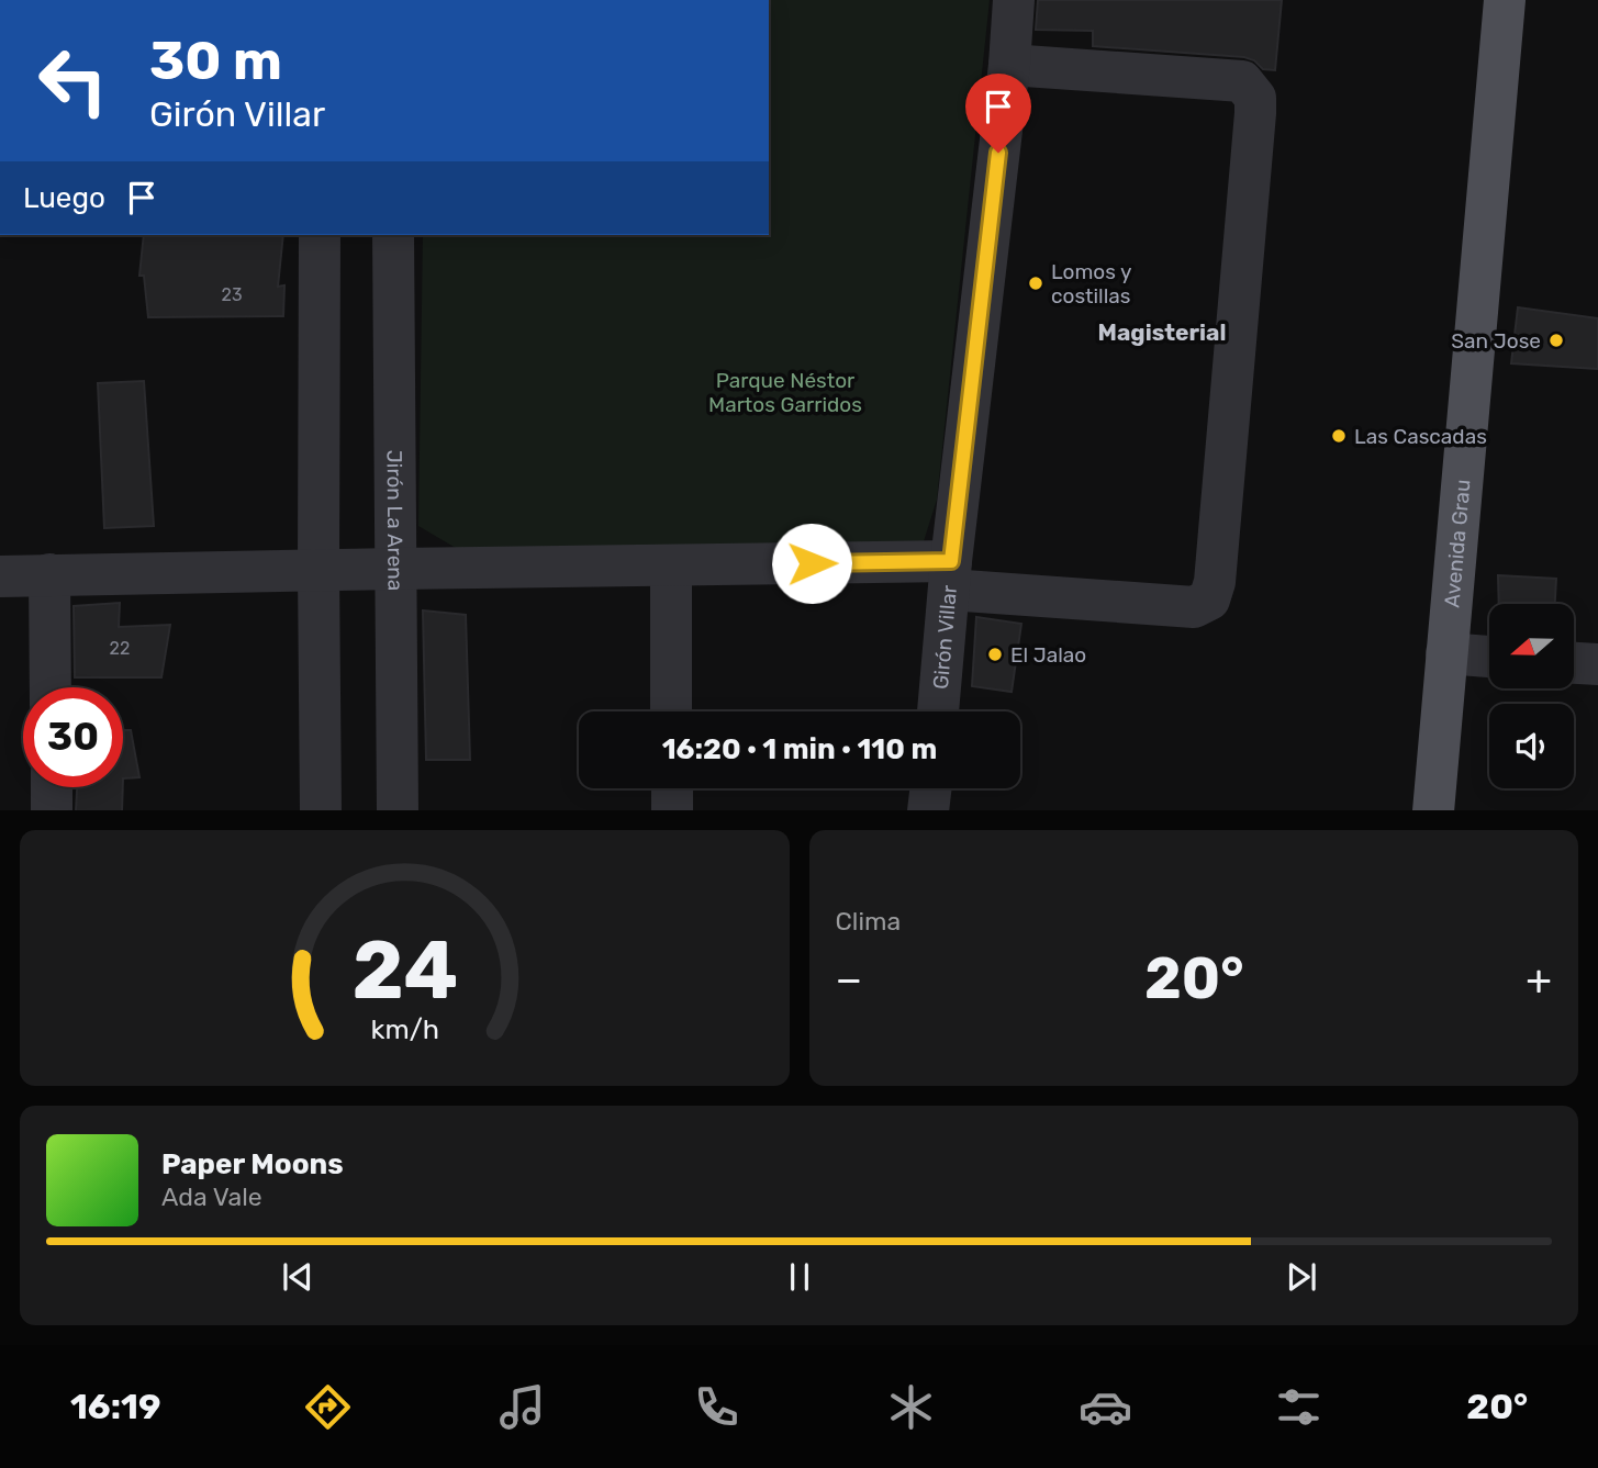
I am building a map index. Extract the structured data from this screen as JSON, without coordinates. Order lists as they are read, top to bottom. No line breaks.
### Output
{"streets":{"main road":["Avenida Grau"],"street":["Jirón La Arena","Girón Villar"]},"districts":["Magisterial"],"parks":["Parque Néstor Martos Garridos"],"places":["Lomos y costillas","San Jose","Las Cascadas","El Jalao"],"house_numbers":["23","22"],"north":"left","page":{"turn":["30 m","Girón Villar"],"then":"Luego","limit":"30","trip":"16:20 · 1 min · 110 m","tile":"Clima","heat":["−","20°","+"],"song":["Paper Moons","Ada Vale"],"tabs":["16:19","20°"],"gauge":["24","km/h"]}}
